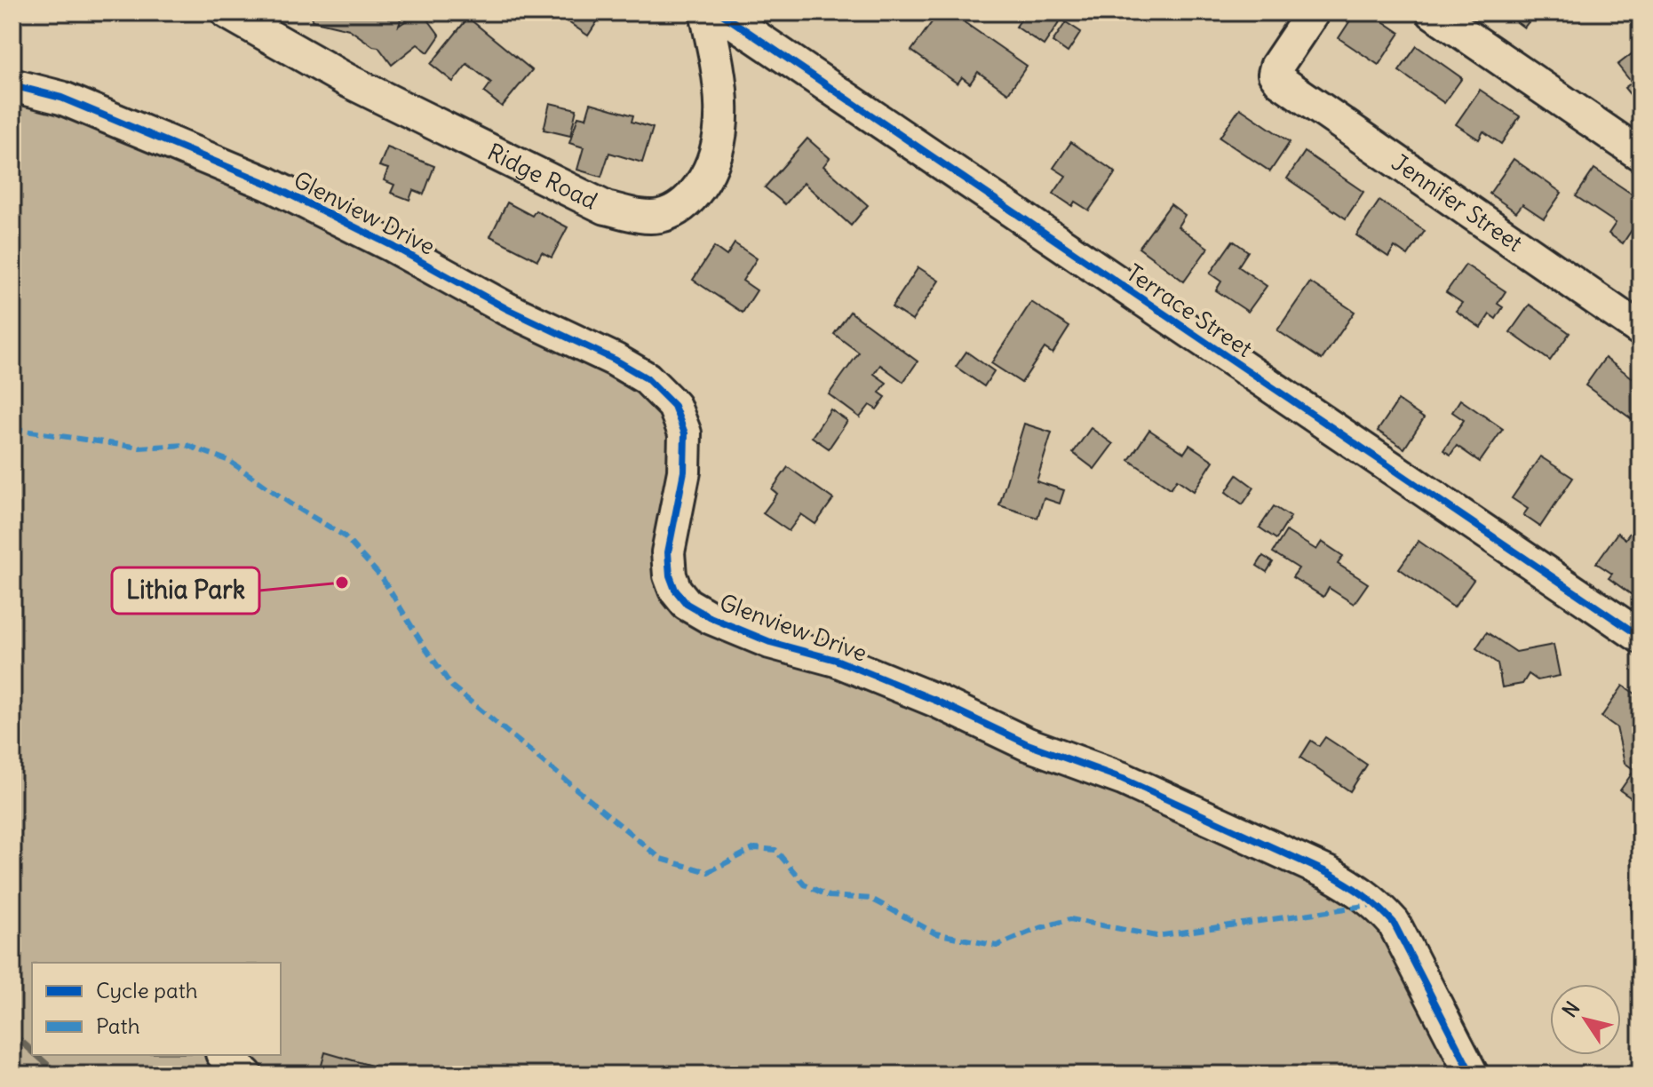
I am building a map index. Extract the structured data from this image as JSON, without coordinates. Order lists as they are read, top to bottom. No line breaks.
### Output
{"streets":{"street":["Ridge Road","Jennifer Street","Glenview Drive","Terrace Street"]},"places":["Lithia Park"],"legend":["Cycle path","Path"],"north":"top left"}
